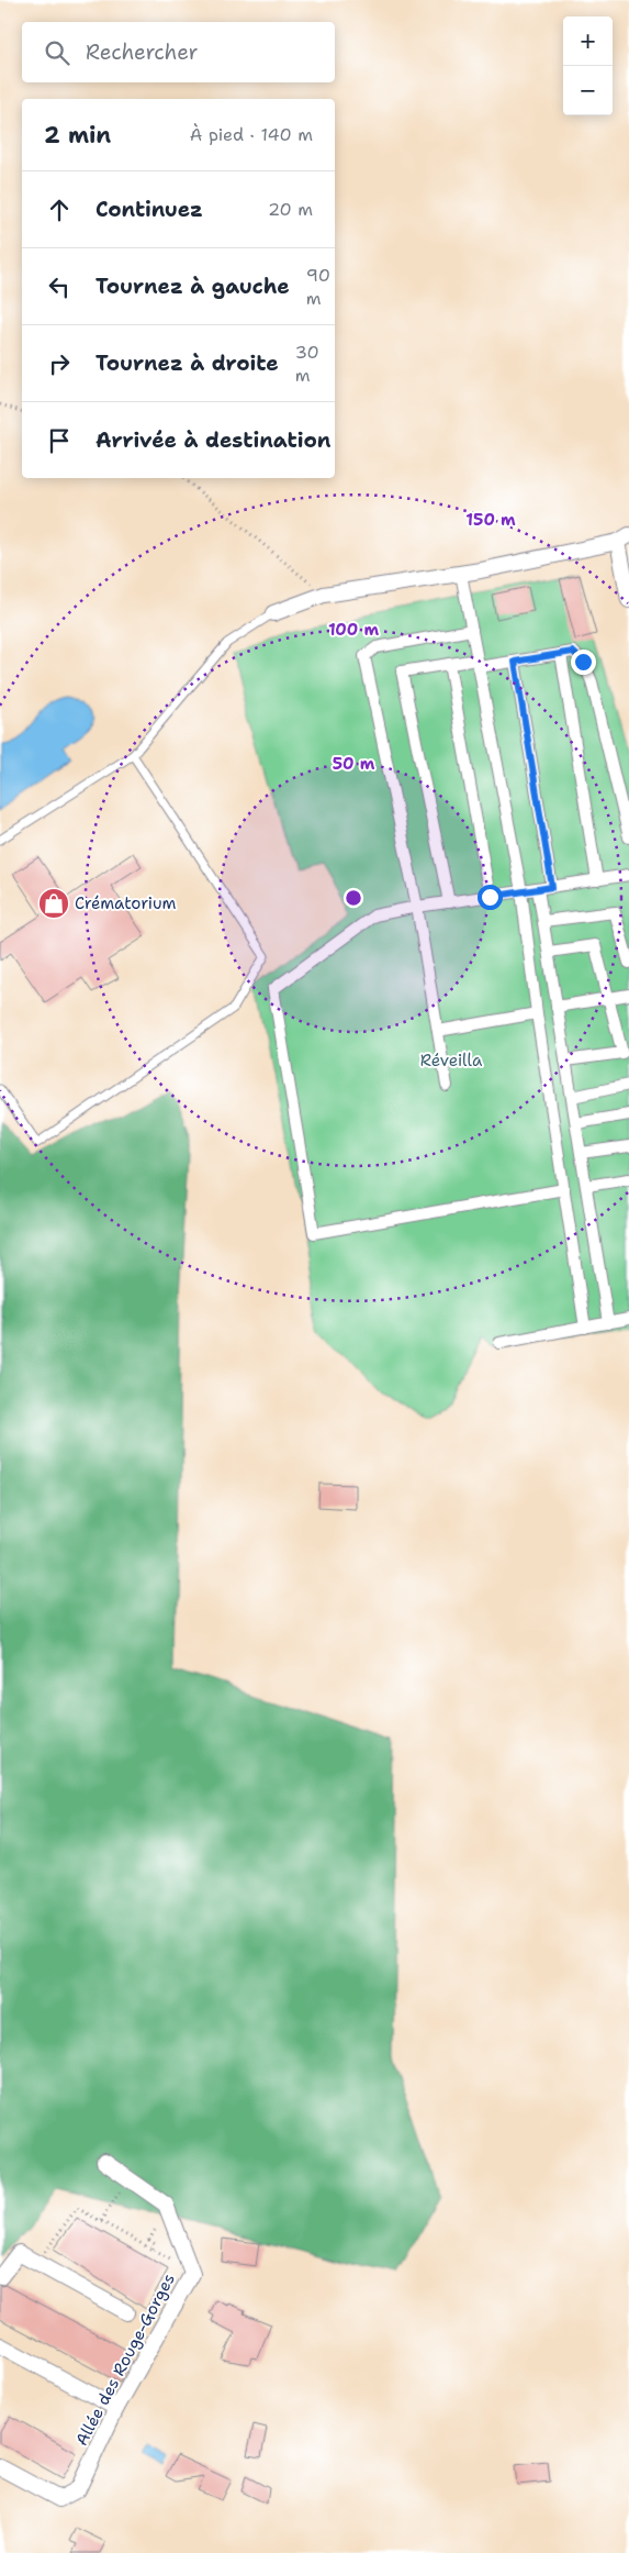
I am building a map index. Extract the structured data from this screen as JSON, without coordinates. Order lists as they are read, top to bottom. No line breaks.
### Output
{"streets":{"street":["Allée des Rouge-Gorges"]},"parks":["Réveilla"],"places":{"shop":["Crématorium"]},"page":{"map_buttons":["+","−"],"search":"Rechercher","heading":["2 min","À pied · 140 m"],"list":[["Continuez","20 m"],["Tournez à gauche","90 m"],["Tournez à droite","30 m"],"Arrivée à destination"]},"rings":["150 m","100 m","50 m"]}
